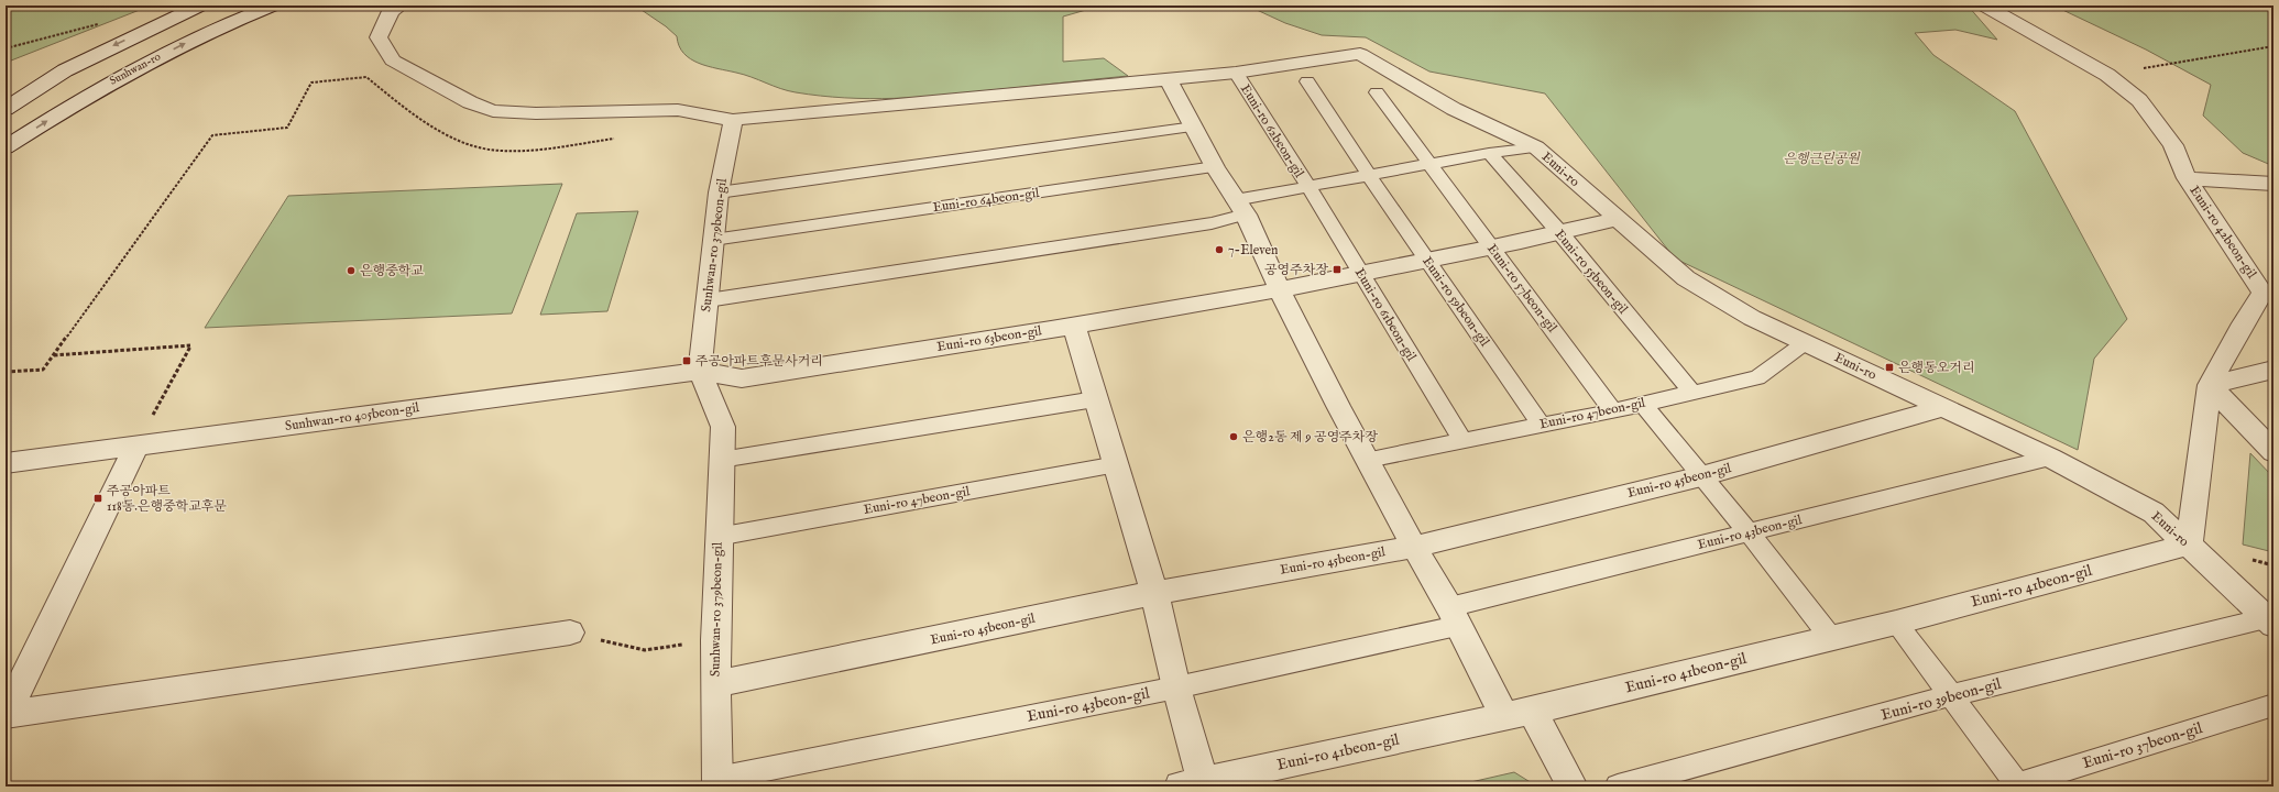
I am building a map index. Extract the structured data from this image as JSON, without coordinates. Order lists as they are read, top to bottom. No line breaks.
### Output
{"streets":{"street":["Sunhwan-ro","Euni-ro","Euni-ro 42beon-gil","Sunhwan-ro 379beon-gil","Euni-ro 63beon-gil","Sunhwan-ro 405beon-gil","Euni-ro 45beon-gil","Euni-ro 41beon-gil"],"lane":["Euni-ro 62beon-gil","Euni-ro 64beon-gil","Euni-ro 55beon-gil","Euni-ro 57beon-gil","Euni-ro 59beon-gil","Euni-ro 61beon-gil","Euni-ro 47beon-gil","Euni-ro 43beon-gil","Euni-ro 39beon-gil","Euni-ro 37beon-gil"]},"crossings":[["Euni-ro 62beon-gil","Euni-ro"],["Euni-ro 62beon-gil","Euni-ro 61beon-gil"],["Euni-ro","Euni-ro 42beon-gil"],["Euni-ro","Euni-ro 55beon-gil"],["Euni-ro","Euni-ro 57beon-gil"],["Euni-ro","Euni-ro 59beon-gil"],["Euni-ro","Euni-ro 61beon-gil"],["Euni-ro","Euni-ro 63beon-gil"],["Euni-ro","Euni-ro 47beon-gil"],["Euni-ro","Euni-ro 45beon-gil"],["Euni-ro","Euni-ro 43beon-gil"],["Euni-ro","Euni-ro 41beon-gil"],["Euni-ro","Euni-ro 39beon-gil"],["Euni-ro 64beon-gil","Sunhwan-ro 379beon-gil"],["Euni-ro 42beon-gil","Euni-ro 41beon-gil"],["Sunhwan-ro 379beon-gil","Euni-ro 63beon-gil"],["Sunhwan-ro 379beon-gil","Euni-ro 47beon-gil"],["Sunhwan-ro 379beon-gil","Sunhwan-ro 405beon-gil"],["Sunhwan-ro 379beon-gil","Euni-ro 45beon-gil"],["Sunhwan-ro 379beon-gil","Euni-ro 43beon-gil"],["Euni-ro 55beon-gil","Euni-ro 63beon-gil"],["Euni-ro 55beon-gil","Euni-ro 47beon-gil"],["Euni-ro 57beon-gil","Euni-ro 63beon-gil"],["Euni-ro 57beon-gil","Euni-ro 47beon-gil"],["Euni-ro 59beon-gil","Euni-ro 63beon-gil"],["Euni-ro 59beon-gil","Euni-ro 47beon-gil"],["Euni-ro 61beon-gil","Euni-ro 63beon-gil"],["Euni-ro 61beon-gil","Euni-ro 47beon-gil"],["Euni-ro 63beon-gil","Sunhwan-ro 405beon-gil"]],"parks":["은행근린공원"],"places":{"other":["7-Eleven","은행중학교","은행2동 제 9 공영주차장"],"transit":["공영주차장","주공아파트후문사거리","은행동오거리","주공아파트 118동.은행중학교후문"]}}
